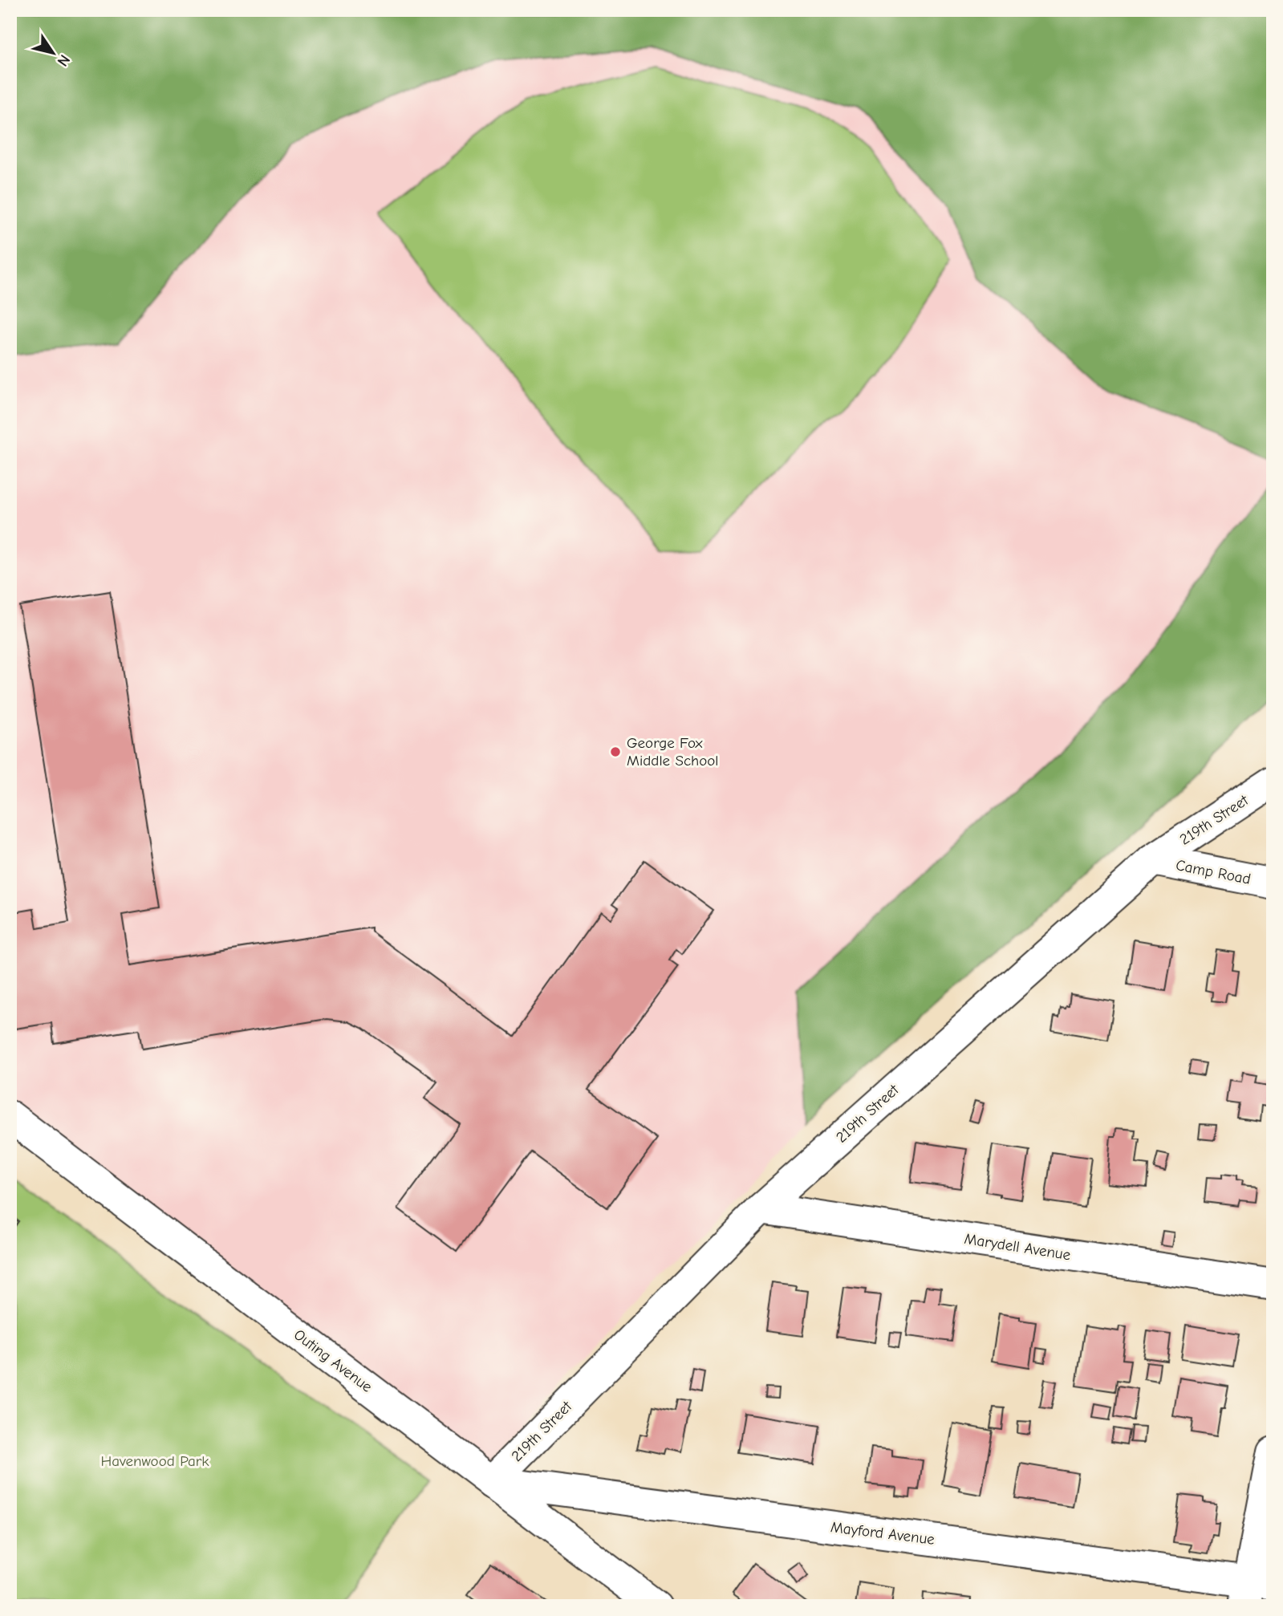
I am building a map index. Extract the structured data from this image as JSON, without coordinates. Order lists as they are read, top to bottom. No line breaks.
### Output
{"streets":{"street":["219th Street","Camp Road","Marydell Avenue","Outing Avenue","Mayford Avenue"]},"crossings":[["219th Street","Camp Road"],["219th Street","Marydell Avenue"],["219th Street","Outing Avenue"],["219th Street","Mayford Avenue"],["Outing Avenue","Mayford Avenue"]],"parks":["Havenwood Park"],"places":["George Fox Middle School"],"north":"bottom right"}
